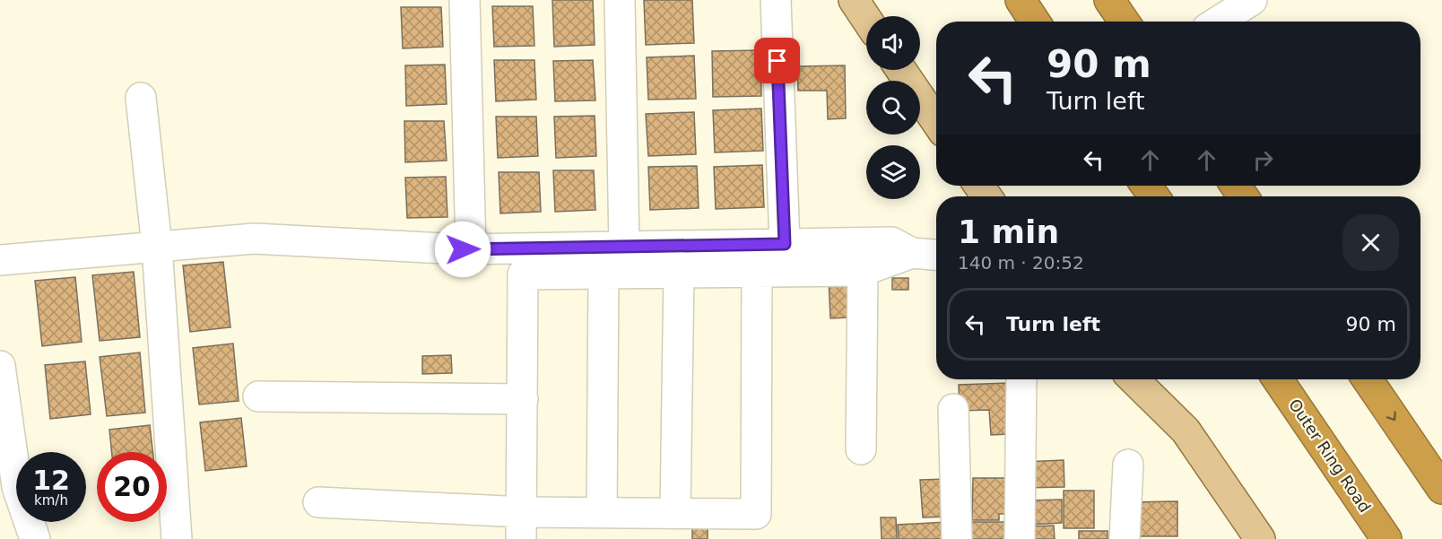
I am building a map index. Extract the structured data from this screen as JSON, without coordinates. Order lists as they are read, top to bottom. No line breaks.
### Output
{"streets":{"highway":["Outer Ring Road"]},"page":{"turn":["90 m","Turn left"],"heading":["1 min","140 m · 20:52"],"list":[{"name":"Turn left","value":"90 m"}],"speed":"12 km/h","limit":"20"}}
